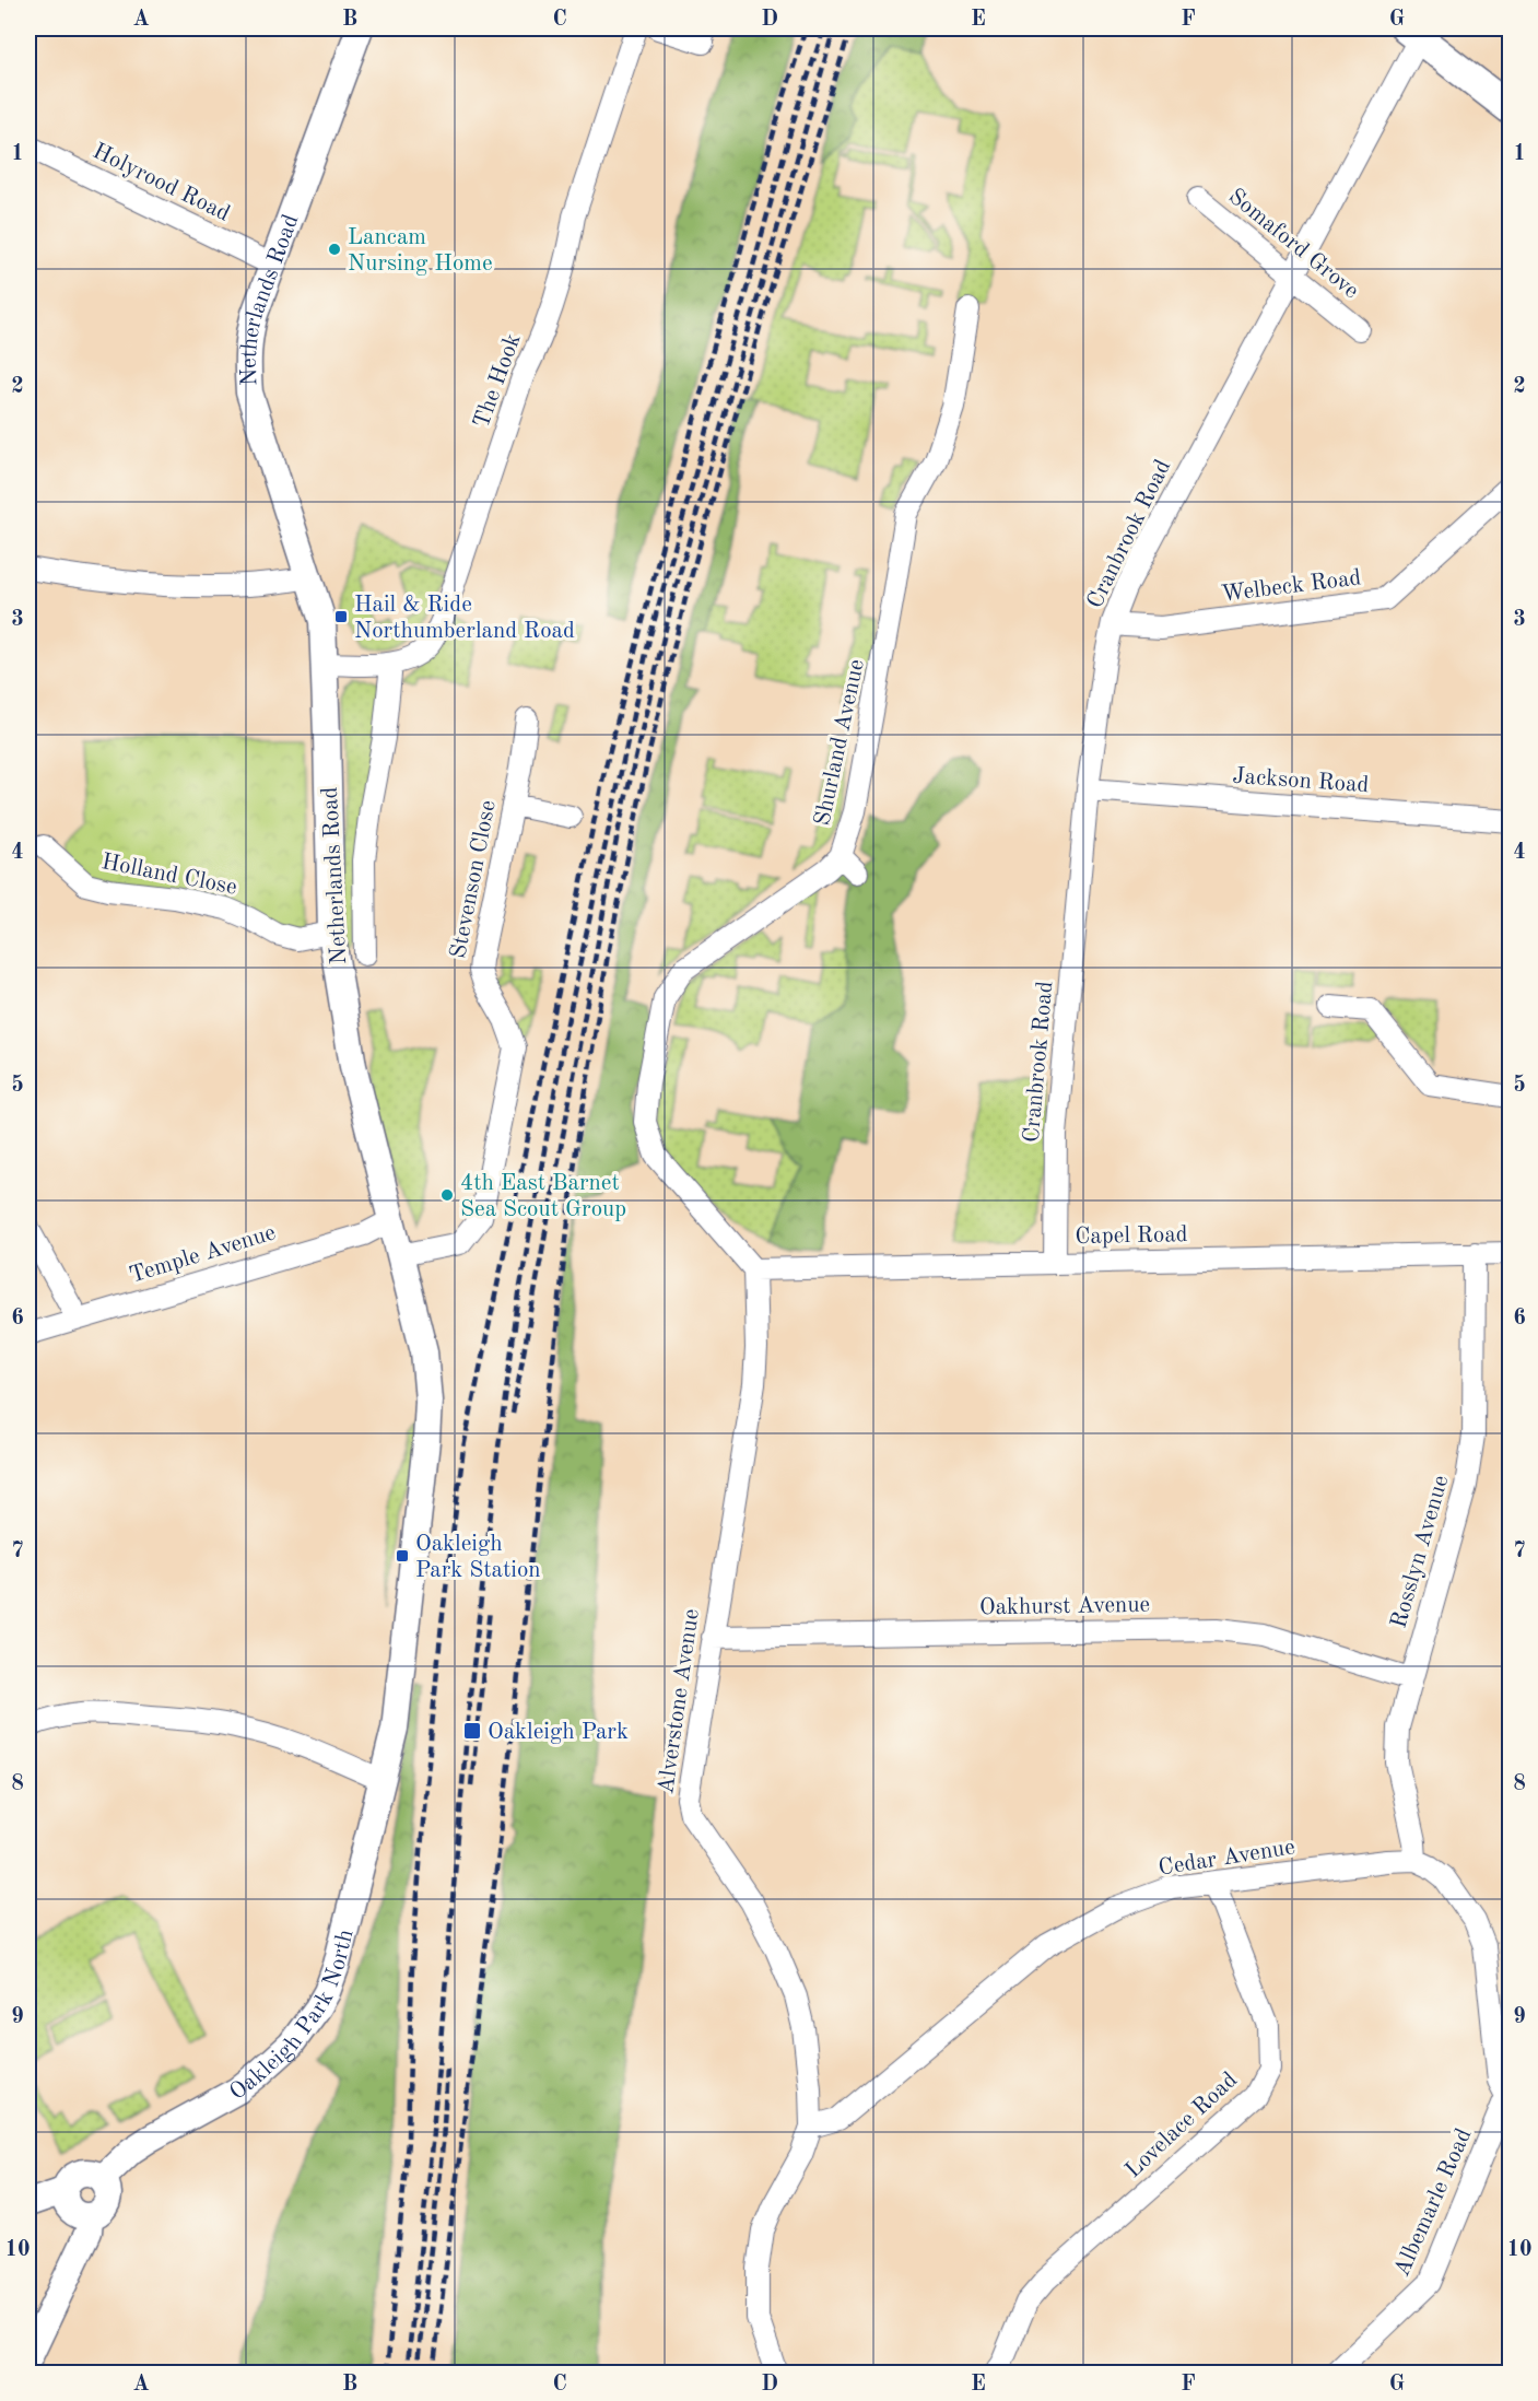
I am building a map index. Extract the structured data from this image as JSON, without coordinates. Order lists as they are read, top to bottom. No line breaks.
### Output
{"streets":{"street":["Holyrood Road","Somaford Grove","Netherlands Road","The Hook","Cranbrook Road","Welbeck Road","Shurland Avenue","Jackson Road","Holland Close","Stevenson Close","Capel Road","Temple Avenue","Rosslyn Avenue","Oakhurst Avenue","Alverstone Avenue","Cedar Avenue","Oakleigh Park North","Lovelace Road","Albemarle Road"]},"crossings":[["Holyrood Road","Netherlands Road"],["Somaford Grove","Cranbrook Road"],["Netherlands Road","The Hook"],["Netherlands Road","Holland Close"],["Netherlands Road","Stevenson Close"],["Netherlands Road","Temple Avenue"],["Netherlands Road","Oakleigh Park North"],["Cranbrook Road","Welbeck Road"],["Cranbrook Road","Jackson Road"],["Cranbrook Road","Capel Road"],["Shurland Avenue","Capel Road"],["Shurland Avenue","Alverstone Avenue"],["Capel Road","Rosslyn Avenue"],["Capel Road","Alverstone Avenue"],["Rosslyn Avenue","Oakhurst Avenue"],["Rosslyn Avenue","Cedar Avenue"],["Oakhurst Avenue","Alverstone Avenue"],["Alverstone Avenue","Cedar Avenue"],["Cedar Avenue","Lovelace Road"]],"places":{"other":["Lancam Nursing Home","4th East Barnet Sea Scout Group"],"transit":["Hail & Ride Northumberland Road","Oakleigh Park Station","Oakleigh Park"]},"grid":{"columns":["A","B","C","D","E","F","G"],"rows":["1","2","3","4","5","6","7","8","9","10"]}}
